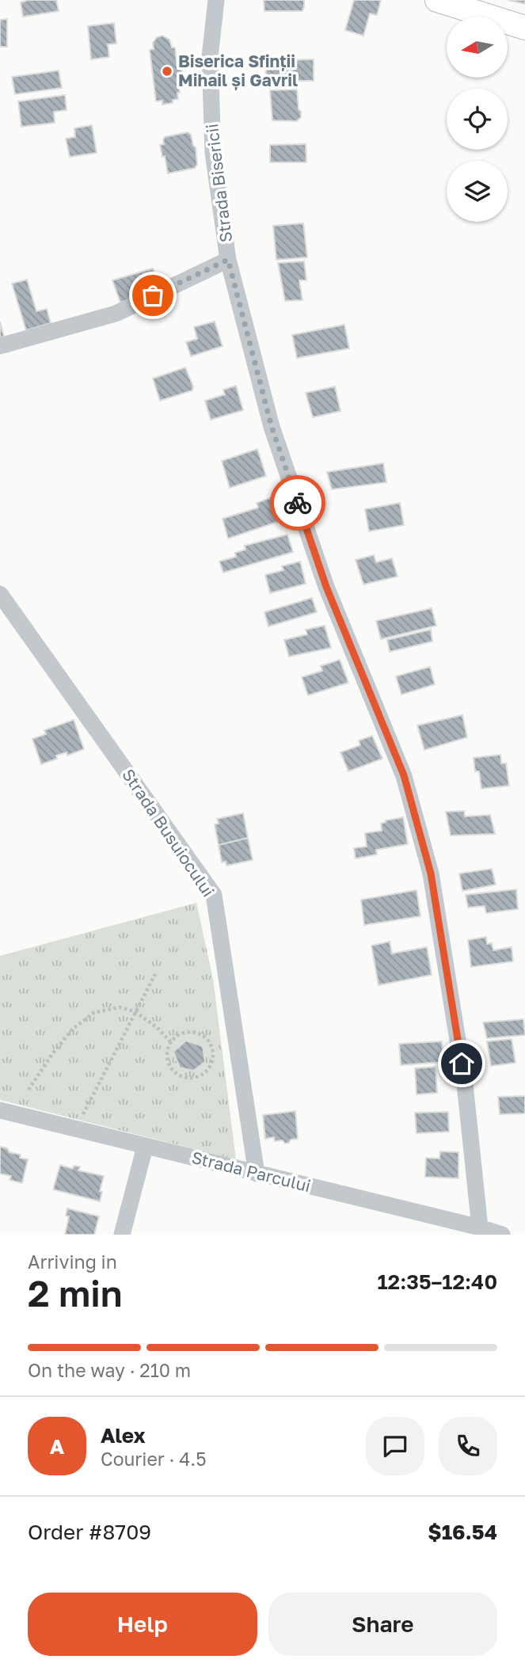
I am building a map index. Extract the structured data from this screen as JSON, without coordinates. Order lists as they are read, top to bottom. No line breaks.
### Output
{"streets":{"street":["Strada Bisericii","Strada Busuiocului","Strada Parcului"]},"crossings":[["Strada Bisericii","Strada Parcului"],["Strada Busuiocului","Strada Parcului"]],"places":["Biserica Sfinții Mihail și Gavril"],"north":"left","page":{"heading":["2 min","Arriving in","12:35–12:40"],"panel":["Alex","Courier · 4.5","Order #8709","$16.54"],"bar":"On the way · 210 m","round":"A","buttons":["Help","Share"]}}
